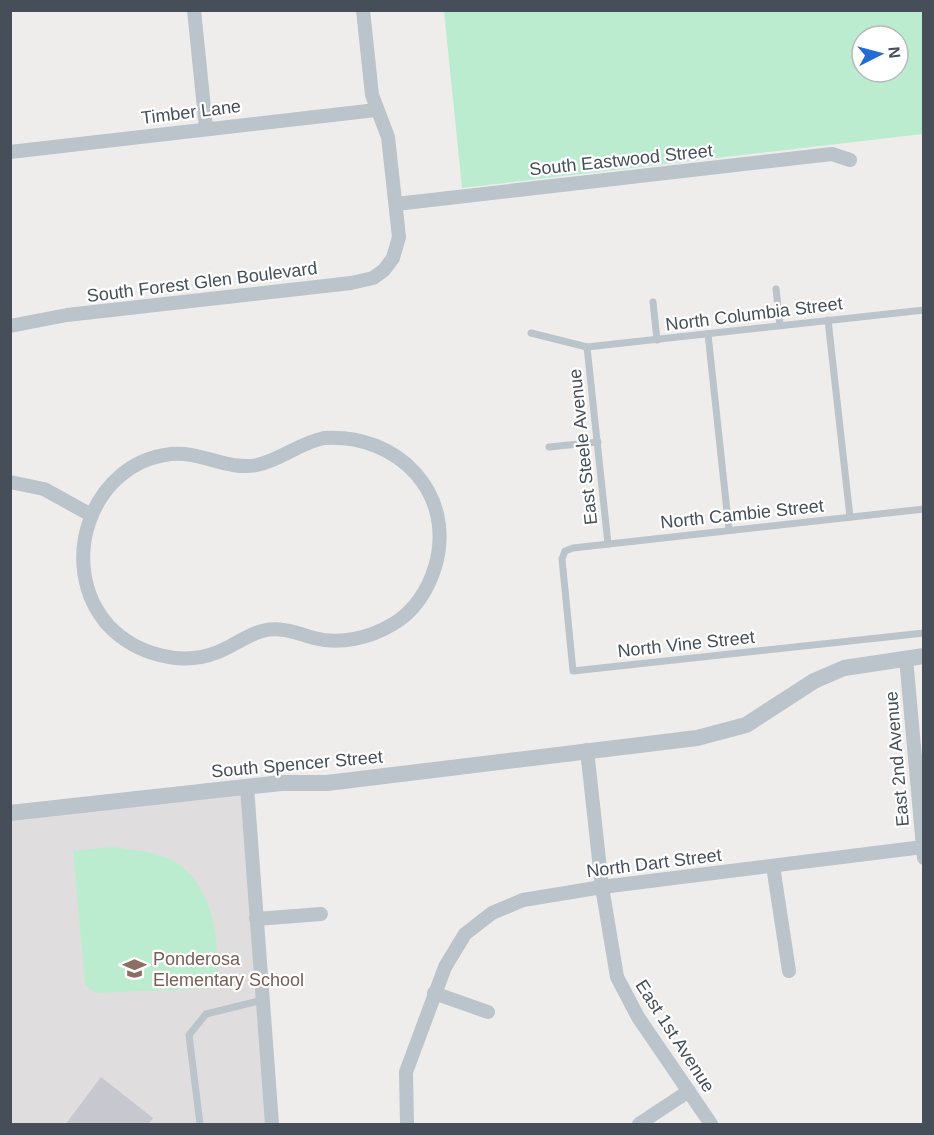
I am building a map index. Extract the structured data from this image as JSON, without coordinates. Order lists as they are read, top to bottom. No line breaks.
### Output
{"streets":{"street":["Timber Lane","South Eastwood Street","South Forest Glen Boulevard","East 2nd Avenue","South Spencer Street","North Dart Street","East 1st Avenue"],"lane":["North Columbia Street","East Steele Avenue","North Cambie Street","North Vine Street"]},"crossings":[["South Eastwood Street","South Forest Glen Boulevard"],["North Columbia Street","East Steele Avenue"],["East Steele Avenue","North Cambie Street"],["North Cambie Street","North Vine Street"],["East 2nd Avenue","South Spencer Street"],["East 2nd Avenue","North Dart Street"],["South Spencer Street","East 1st Avenue"],["North Dart Street","East 1st Avenue"]],"places":{"school or university":["Ponderosa Elementary School"]},"north":"right"}
